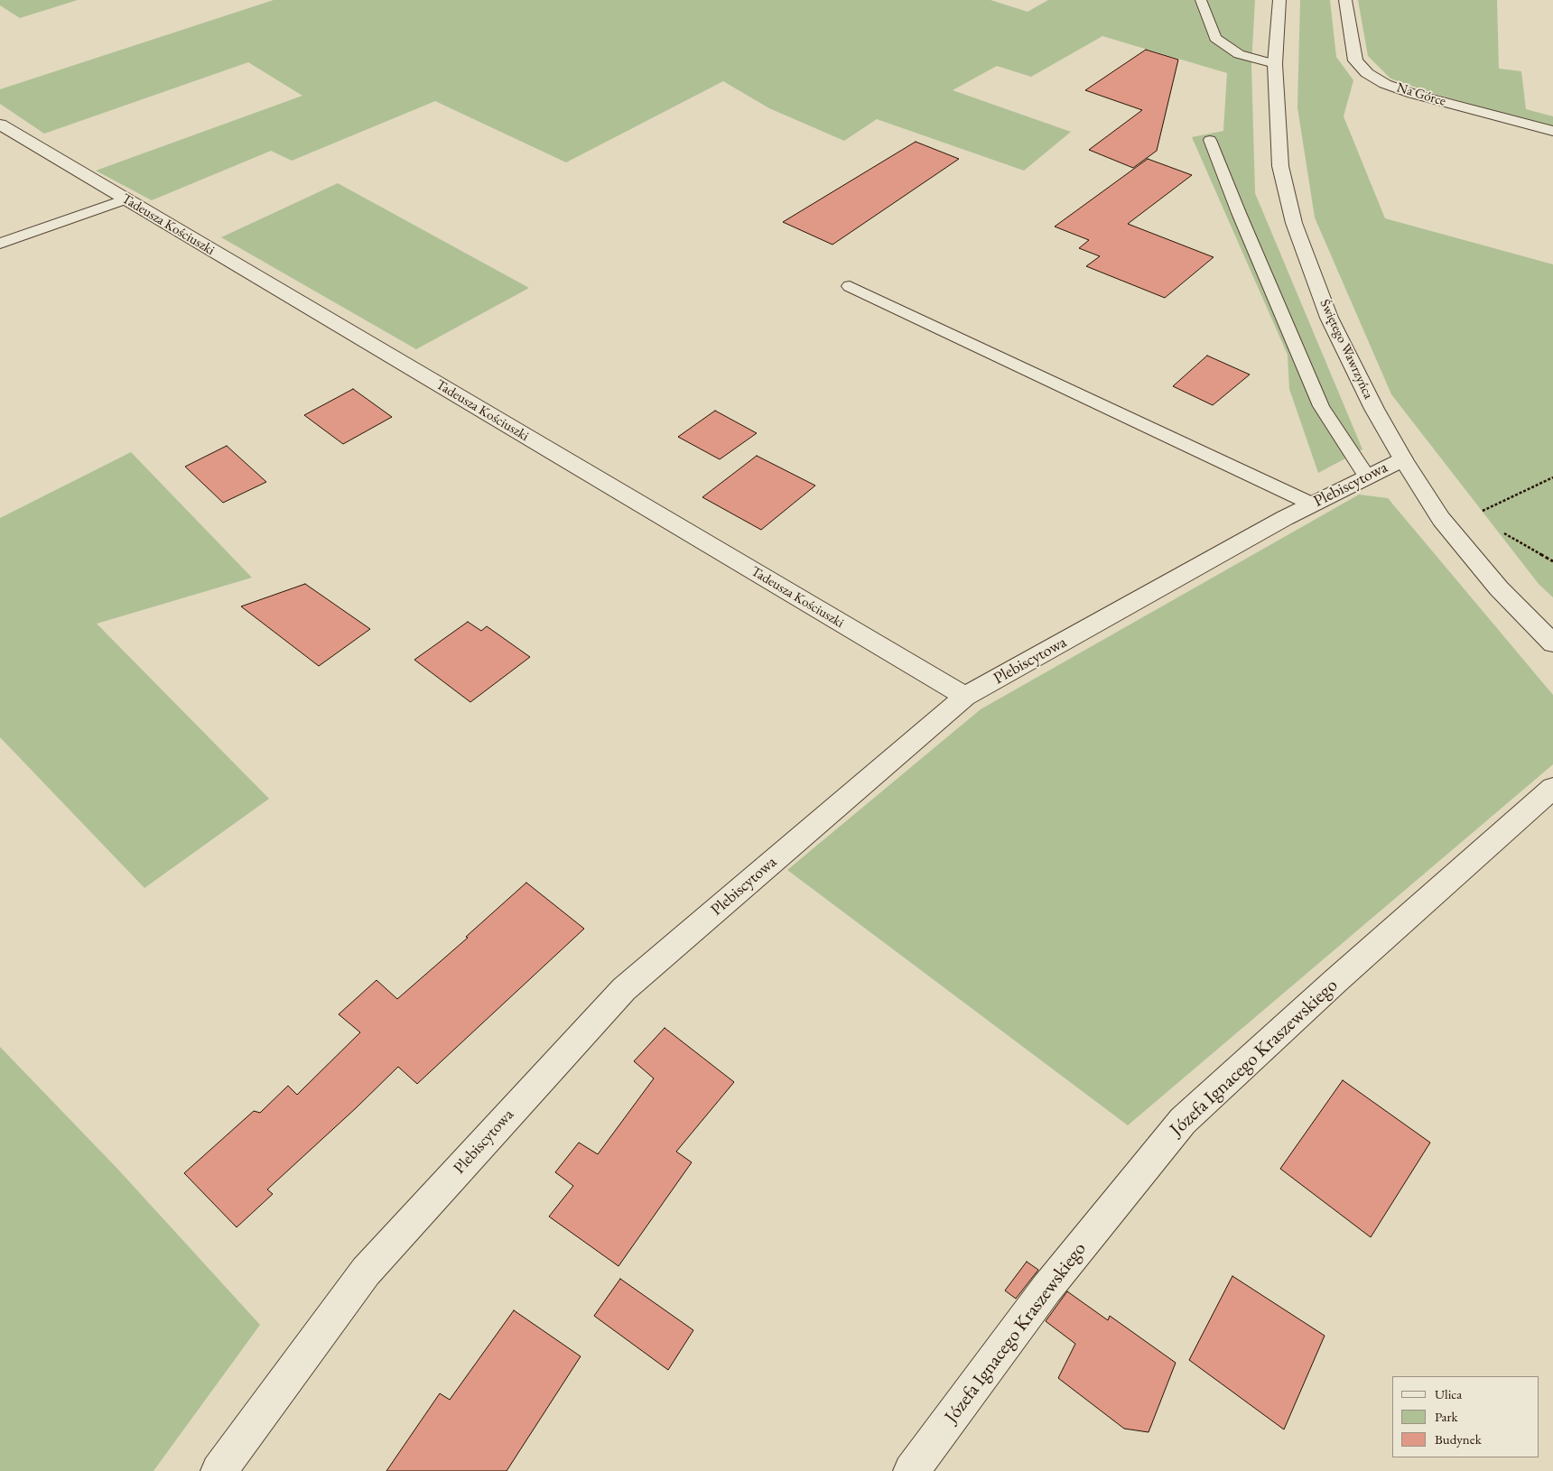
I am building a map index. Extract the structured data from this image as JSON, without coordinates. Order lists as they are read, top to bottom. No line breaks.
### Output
{"streets":{"street":["Na Górce","Tadeusza Kościuszki","Świętego Wawrzyńca","Plebiscytowa","Józefa Ignacego Kraszewskiego"]},"crossings":[["Tadeusza Kościuszki","Plebiscytowa"],["Świętego Wawrzyńca","Plebiscytowa"]],"legend":["Ulica","Park","Budynek"]}
